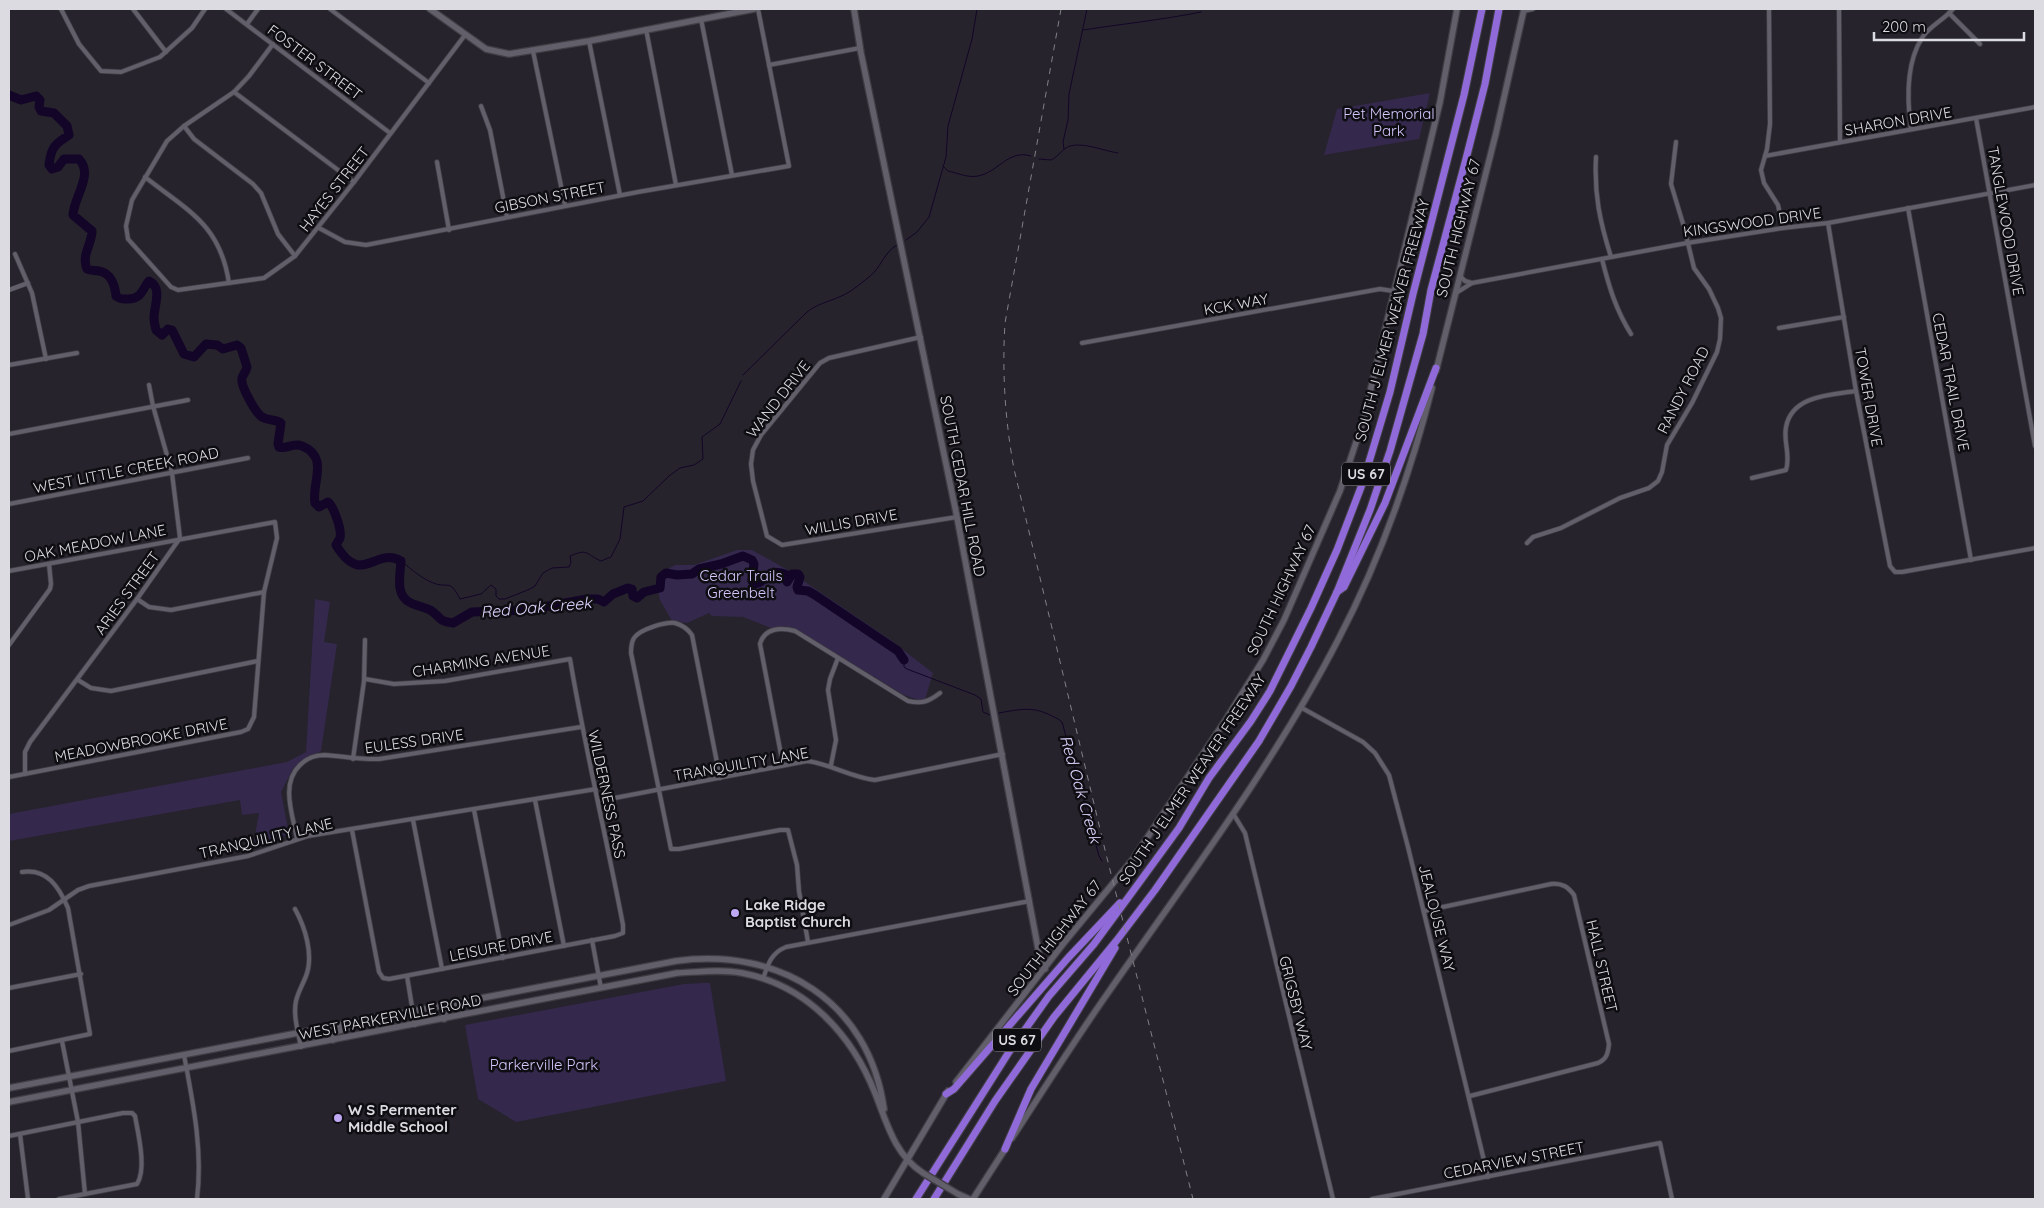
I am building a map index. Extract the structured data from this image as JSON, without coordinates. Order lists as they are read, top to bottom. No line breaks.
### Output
{"streets":{"highway":["SOUTH J ELMER WEAVER FREEWAY","US 67"],"main road":["SOUTH HIGHWAY 67","SOUTH CEDAR HILL ROAD","WEST PARKERVILLE ROAD"],"street":["FOSTER STREET","SHARON DRIVE","HAYES STREET","GIBSON STREET","TANGLEWOOD DRIVE","KINGSWOOD DRIVE","KCK WAY","CEDAR TRAIL DRIVE","RANDY ROAD","TOWER DRIVE","WAND DRIVE","WEST LITTLE CREEK ROAD","WILLIS DRIVE","OAK MEADOW LANE","ARIES STREET","CHARMING AVENUE","MEADOWBROOKE DRIVE","EULESS DRIVE","TRANQUILITY LANE","WILDERNESS PASS","JEALOUSE WAY","LEISURE DRIVE","HALL STREET","GRIGSBY WAY","CEDARVIEW STREET"]},"crossings":[["FOSTER STREET","HAYES STREET"],["SHARON DRIVE","TANGLEWOOD DRIVE"],["HAYES STREET","GIBSON STREET"],["TANGLEWOOD DRIVE","KINGSWOOD DRIVE"],["KINGSWOOD DRIVE","SOUTH HIGHWAY 67"],["KINGSWOOD DRIVE","CEDAR TRAIL DRIVE"],["KINGSWOOD DRIVE","RANDY ROAD"],["KINGSWOOD DRIVE","TOWER DRIVE"],["SOUTH HIGHWAY 67","KCK WAY"],["SOUTH HIGHWAY 67","SOUTH CEDAR HILL ROAD"],["SOUTH HIGHWAY 67","JEALOUSE WAY"],["SOUTH HIGHWAY 67","GRIGSBY WAY"],["CEDAR TRAIL DRIVE","TOWER DRIVE"],["WAND DRIVE","SOUTH CEDAR HILL ROAD"],["WAND DRIVE","WILLIS DRIVE"],["SOUTH CEDAR HILL ROAD","WILLIS DRIVE"],["SOUTH CEDAR HILL ROAD","TRANQUILITY LANE"],["OAK MEADOW LANE","ARIES STREET"],["OAK MEADOW LANE","MEADOWBROOKE DRIVE"],["ARIES STREET","MEADOWBROOKE DRIVE"],["CHARMING AVENUE","WILDERNESS PASS"],["EULESS DRIVE","TRANQUILITY LANE"],["EULESS DRIVE","WILDERNESS PASS"],["TRANQUILITY LANE","WILDERNESS PASS"],["TRANQUILITY LANE","LEISURE DRIVE"],["WILDERNESS PASS","LEISURE DRIVE"],["JEALOUSE WAY","HALL STREET"],["JEALOUSE WAY","CEDARVIEW STREET"]],"water":["Red Oak Creek"],"parks":["Pet Memorial Park","Cedar Trails Greenbelt","Parkerville Park"],"places":["Lake Ridge Baptist Church","W S Permenter Middle School"],"scale_bar":"200 m"}
